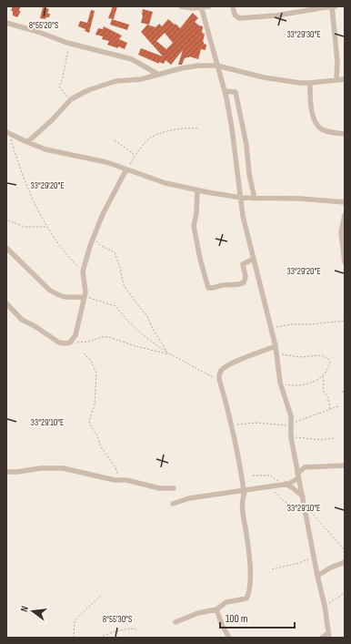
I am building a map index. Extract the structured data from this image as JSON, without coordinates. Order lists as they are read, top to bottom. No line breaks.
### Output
{"scale_bar":"100 m","north":"left","coordinates":["8°55'20\"S","33°29'30\"E","33°29'20\"E","33°29'10\"E","8°55'30\"S"]}
